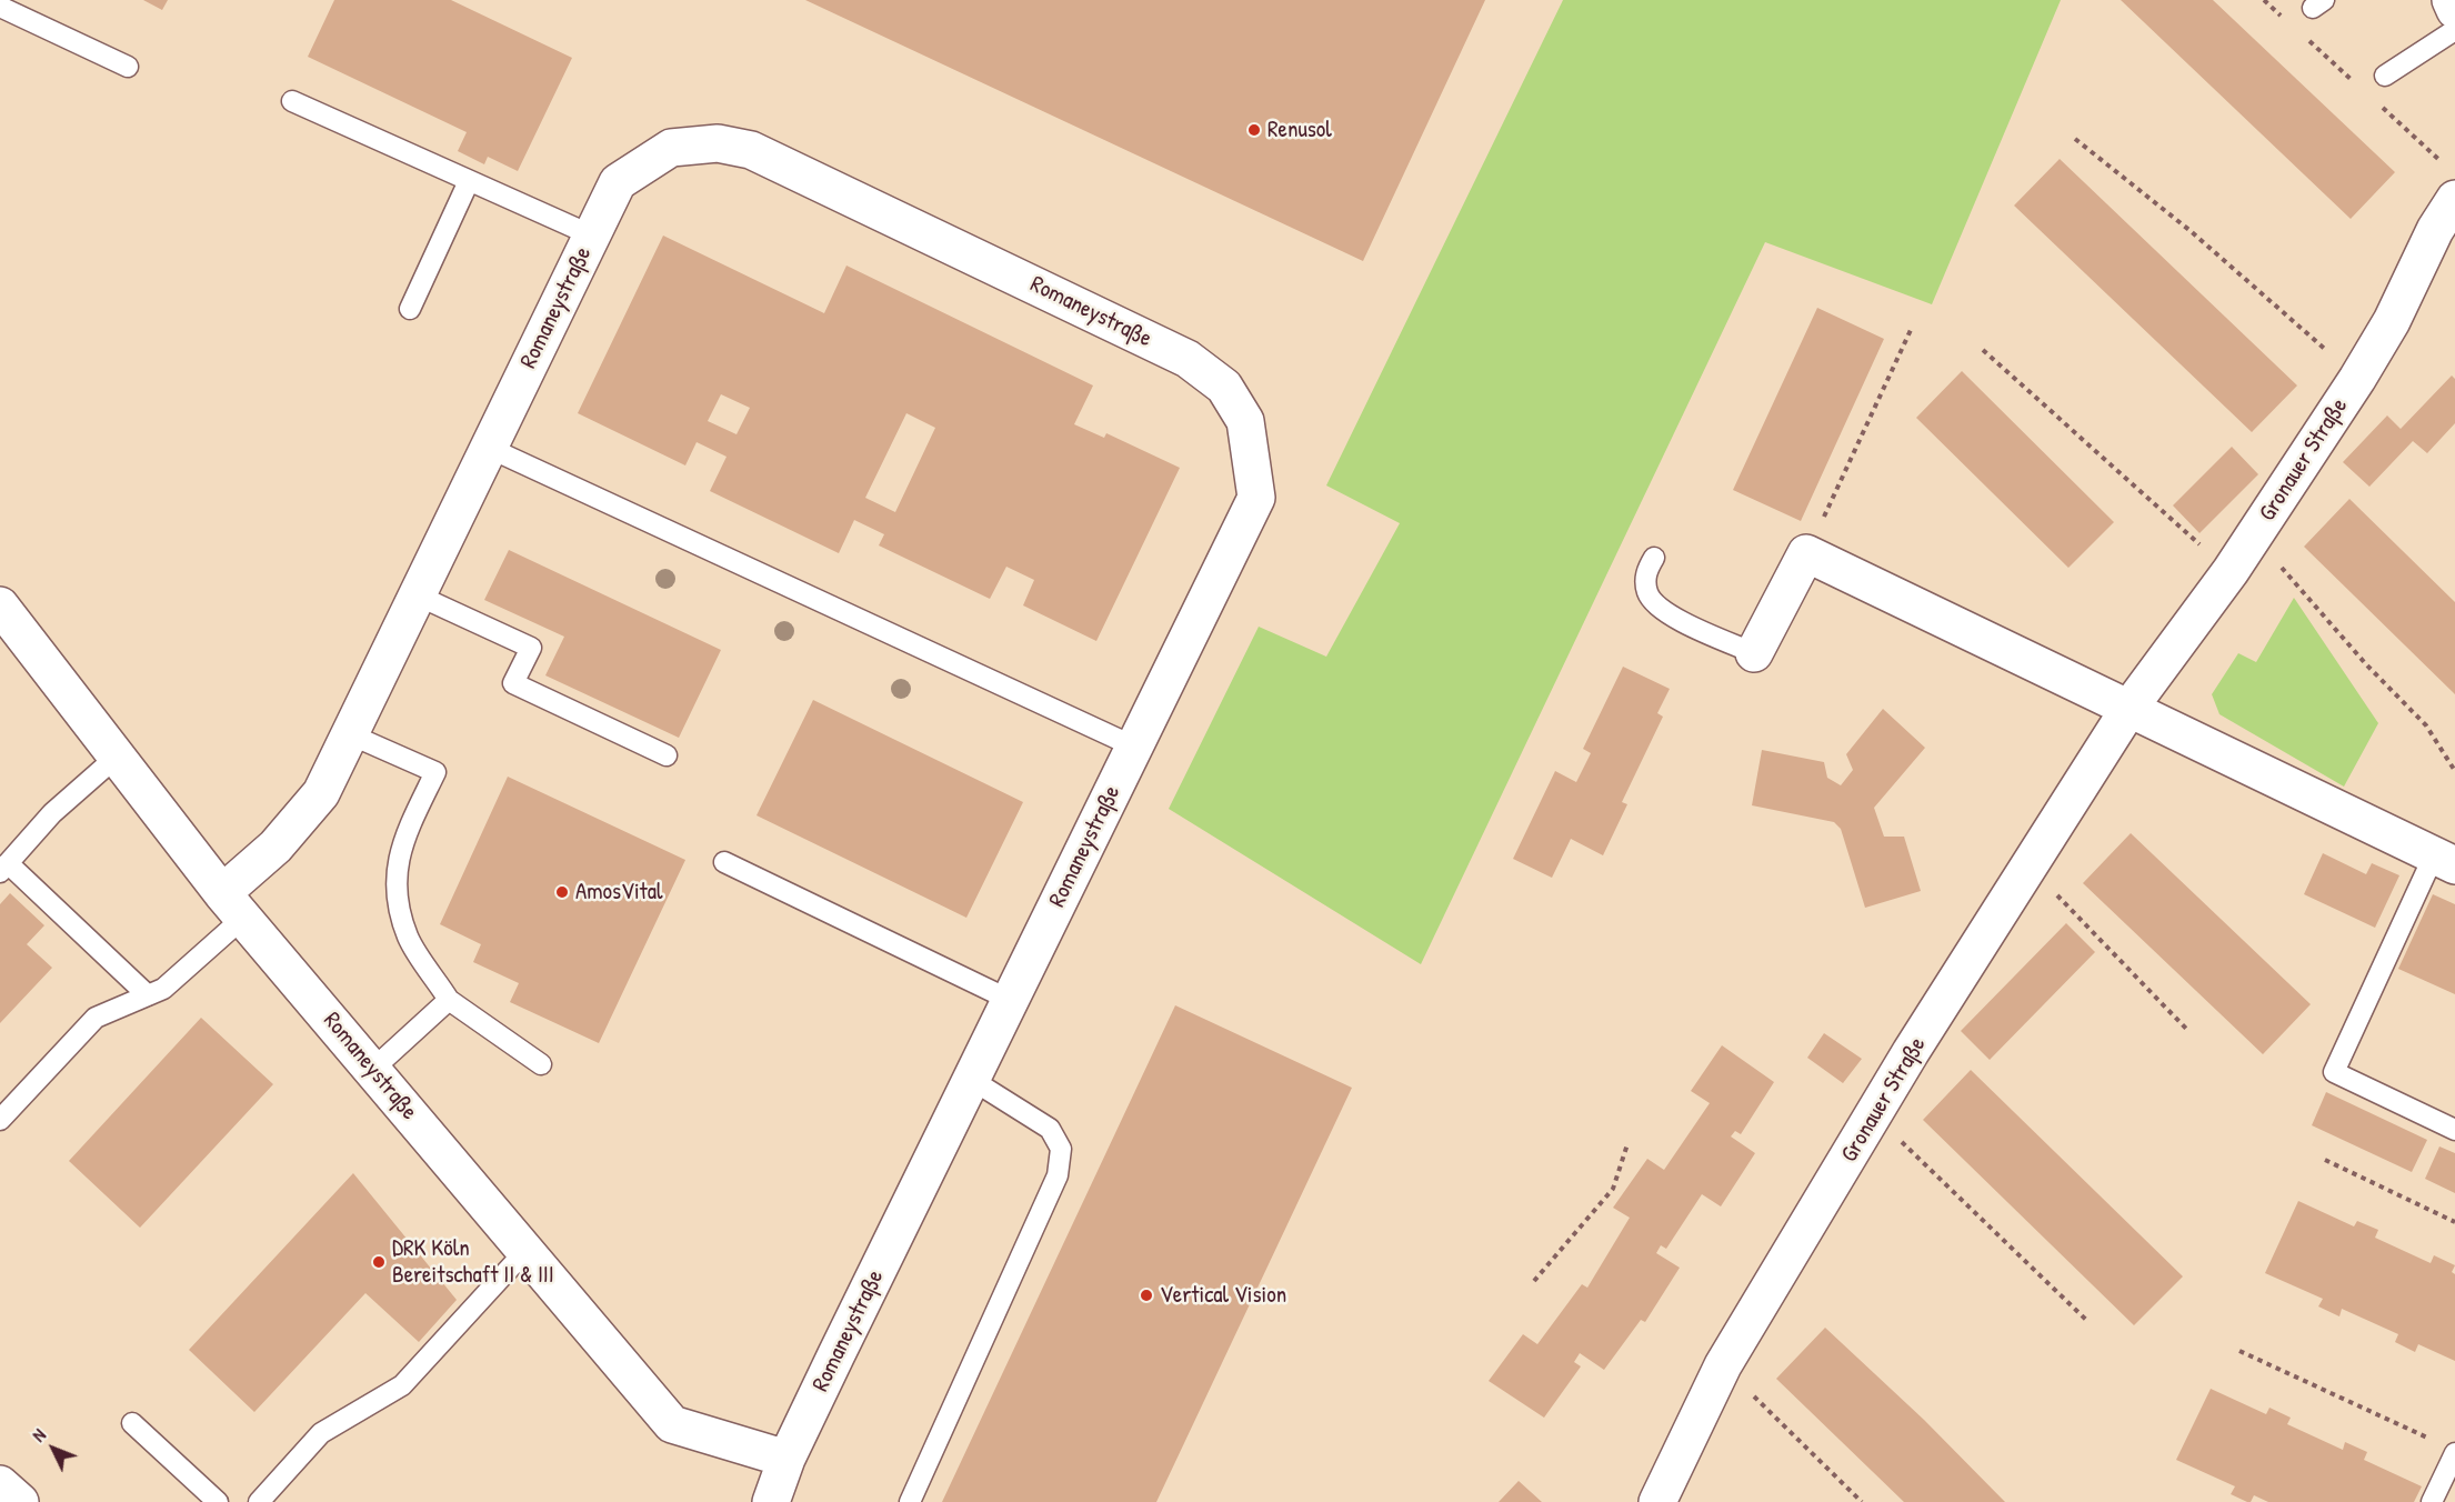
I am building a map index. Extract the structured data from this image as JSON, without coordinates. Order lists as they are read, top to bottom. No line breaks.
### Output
{"streets":{"street":["Romaneystraße","Gronauer Straße"]},"places":["Renusol","AmosVital","DRK Köln Bereitschaft II & III","Vertical Vision"],"north":"top left"}
